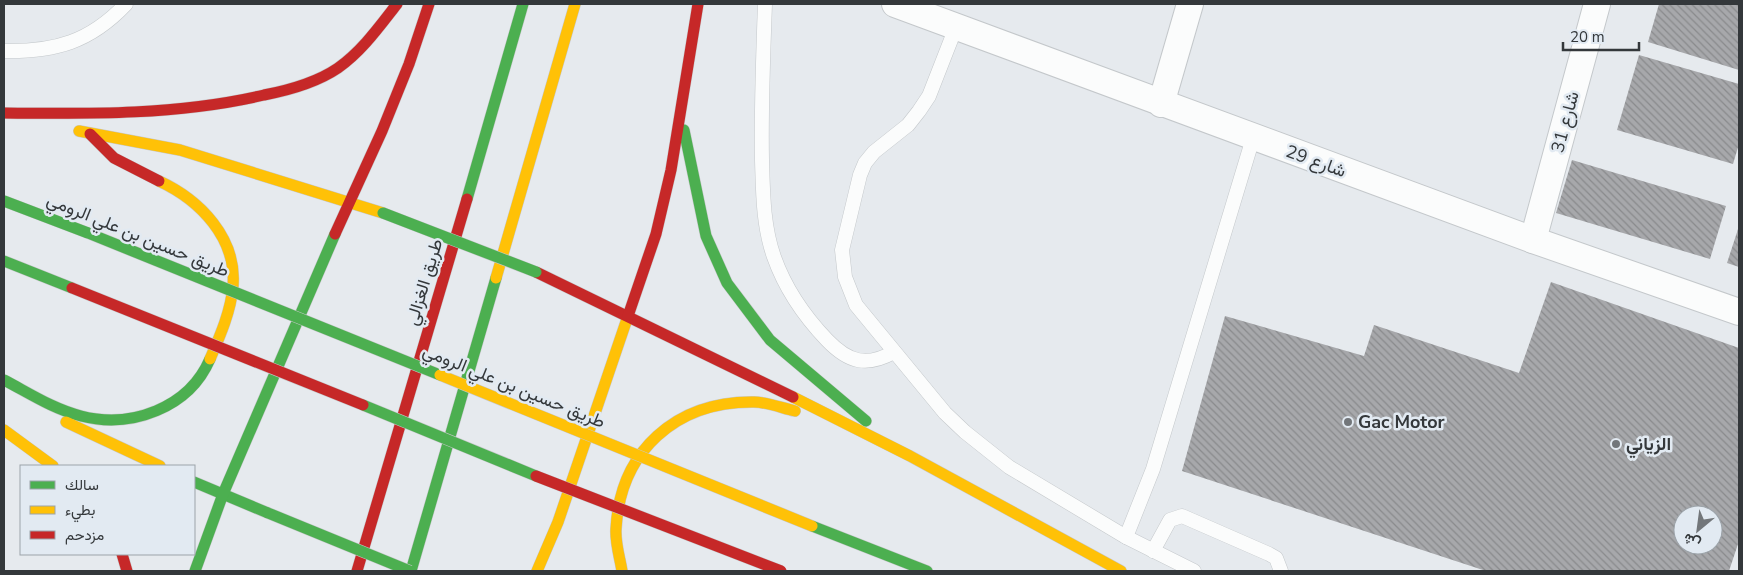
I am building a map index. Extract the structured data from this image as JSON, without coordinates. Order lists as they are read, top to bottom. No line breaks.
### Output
{"streets":{"highway":["طريق حسين بن علي الرومي","طريق الغزالي"],"street":["شارع 31","شارع 29"]},"crossings":[["شارع 31","شارع 29"]],"places":["Gac Motor","الزياني"],"legend":["سالك","بطيء","مزدحم"],"scale_bar":"20 m","north":"bottom left"}
